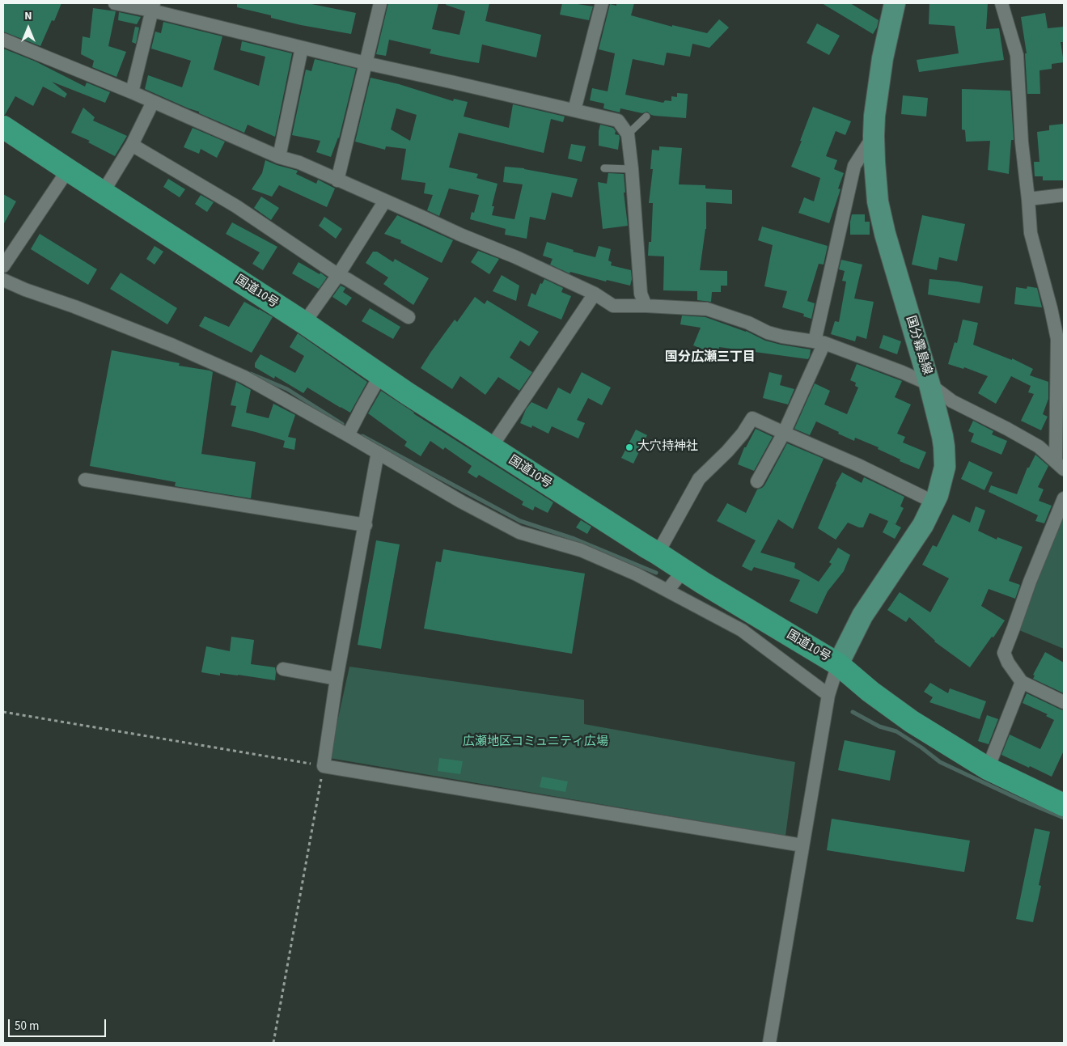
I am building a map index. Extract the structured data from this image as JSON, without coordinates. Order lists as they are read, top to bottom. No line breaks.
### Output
{"streets":{"highway":["国道10号"],"main road":["国分霧島線"]},"crossings":[["国道10号","国分霧島線"]],"districts":["国分広瀬三丁目"],"parks":["広瀬地区コミュニティ広場"],"places":["大穴持神社"],"scale_bar":"50 m","north":"top"}
